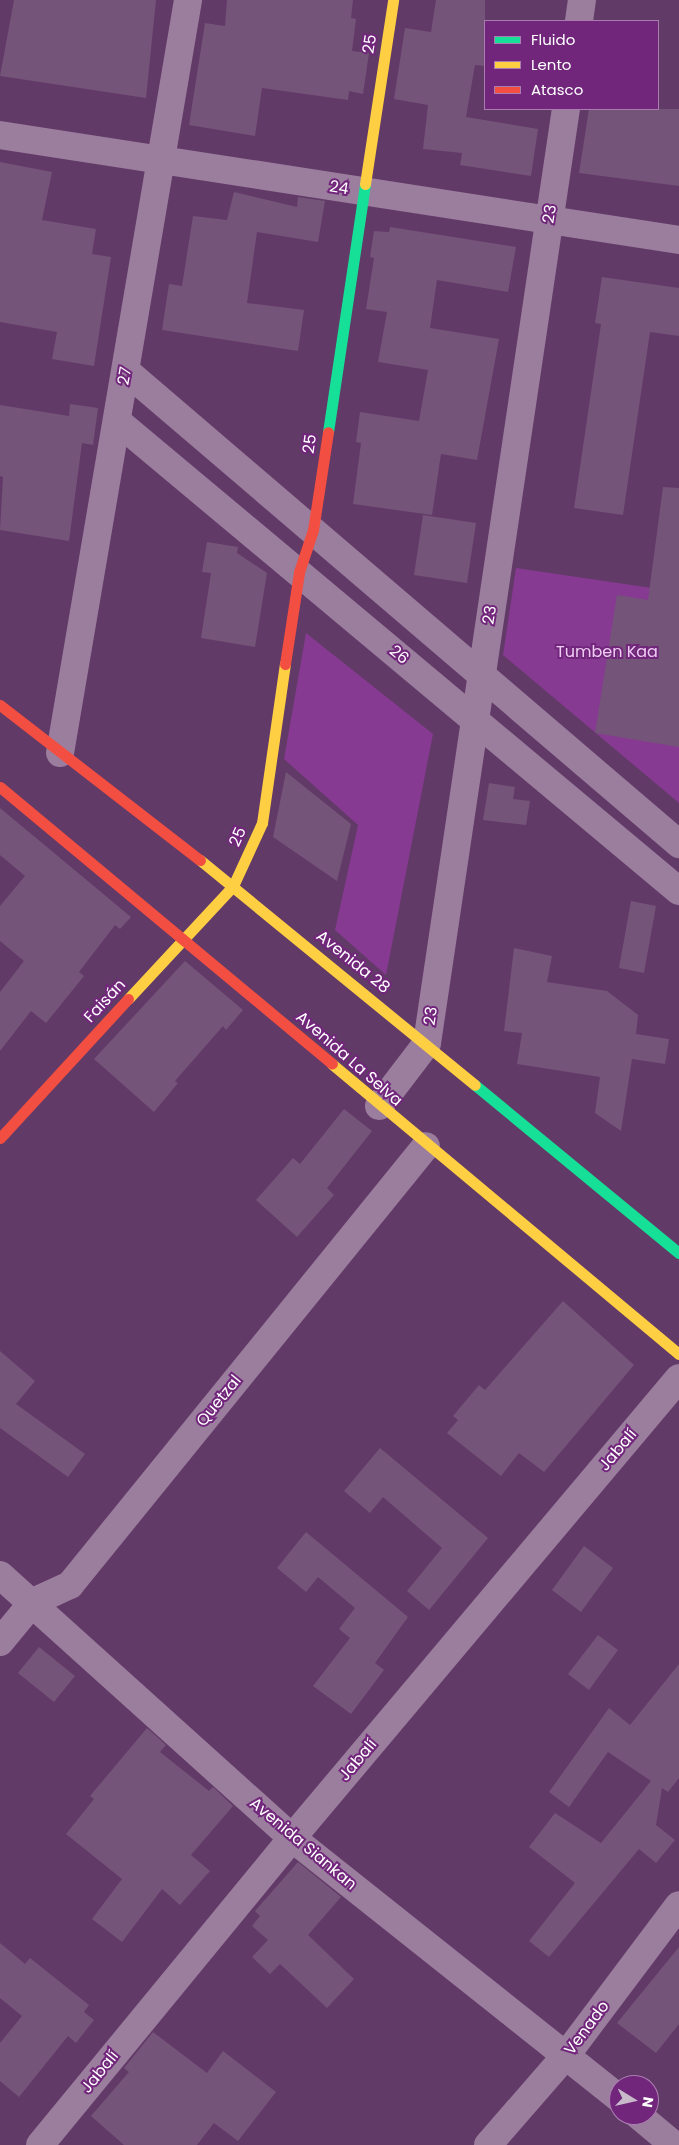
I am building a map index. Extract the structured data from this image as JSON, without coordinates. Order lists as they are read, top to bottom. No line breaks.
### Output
{"streets":{"street":["25","24","23","27","26","Avenida 28","Faisán","Avenida La Selva","Quetzal","Jabalí","Avenida Siankan","Venado"]},"crossings":[["25","24"],["25","26"],["25","Avenida 28"],["25","Faisán"],["24","23"],["24","27"],["23","26"],["23","Avenida 28"],["23","Avenida La Selva"],["27","26"],["27","Avenida 28"],["Avenida 28","Faisán"],["Faisán","Avenida La Selva"],["Avenida La Selva","Quetzal"],["Quetzal","Avenida Siankan"],["Jabalí","Avenida Siankan"],["Avenida Siankan","Venado"]],"parks":["Tumben Kaa"],"legend":["Fluido","Lento","Atasco"],"north":"right"}
